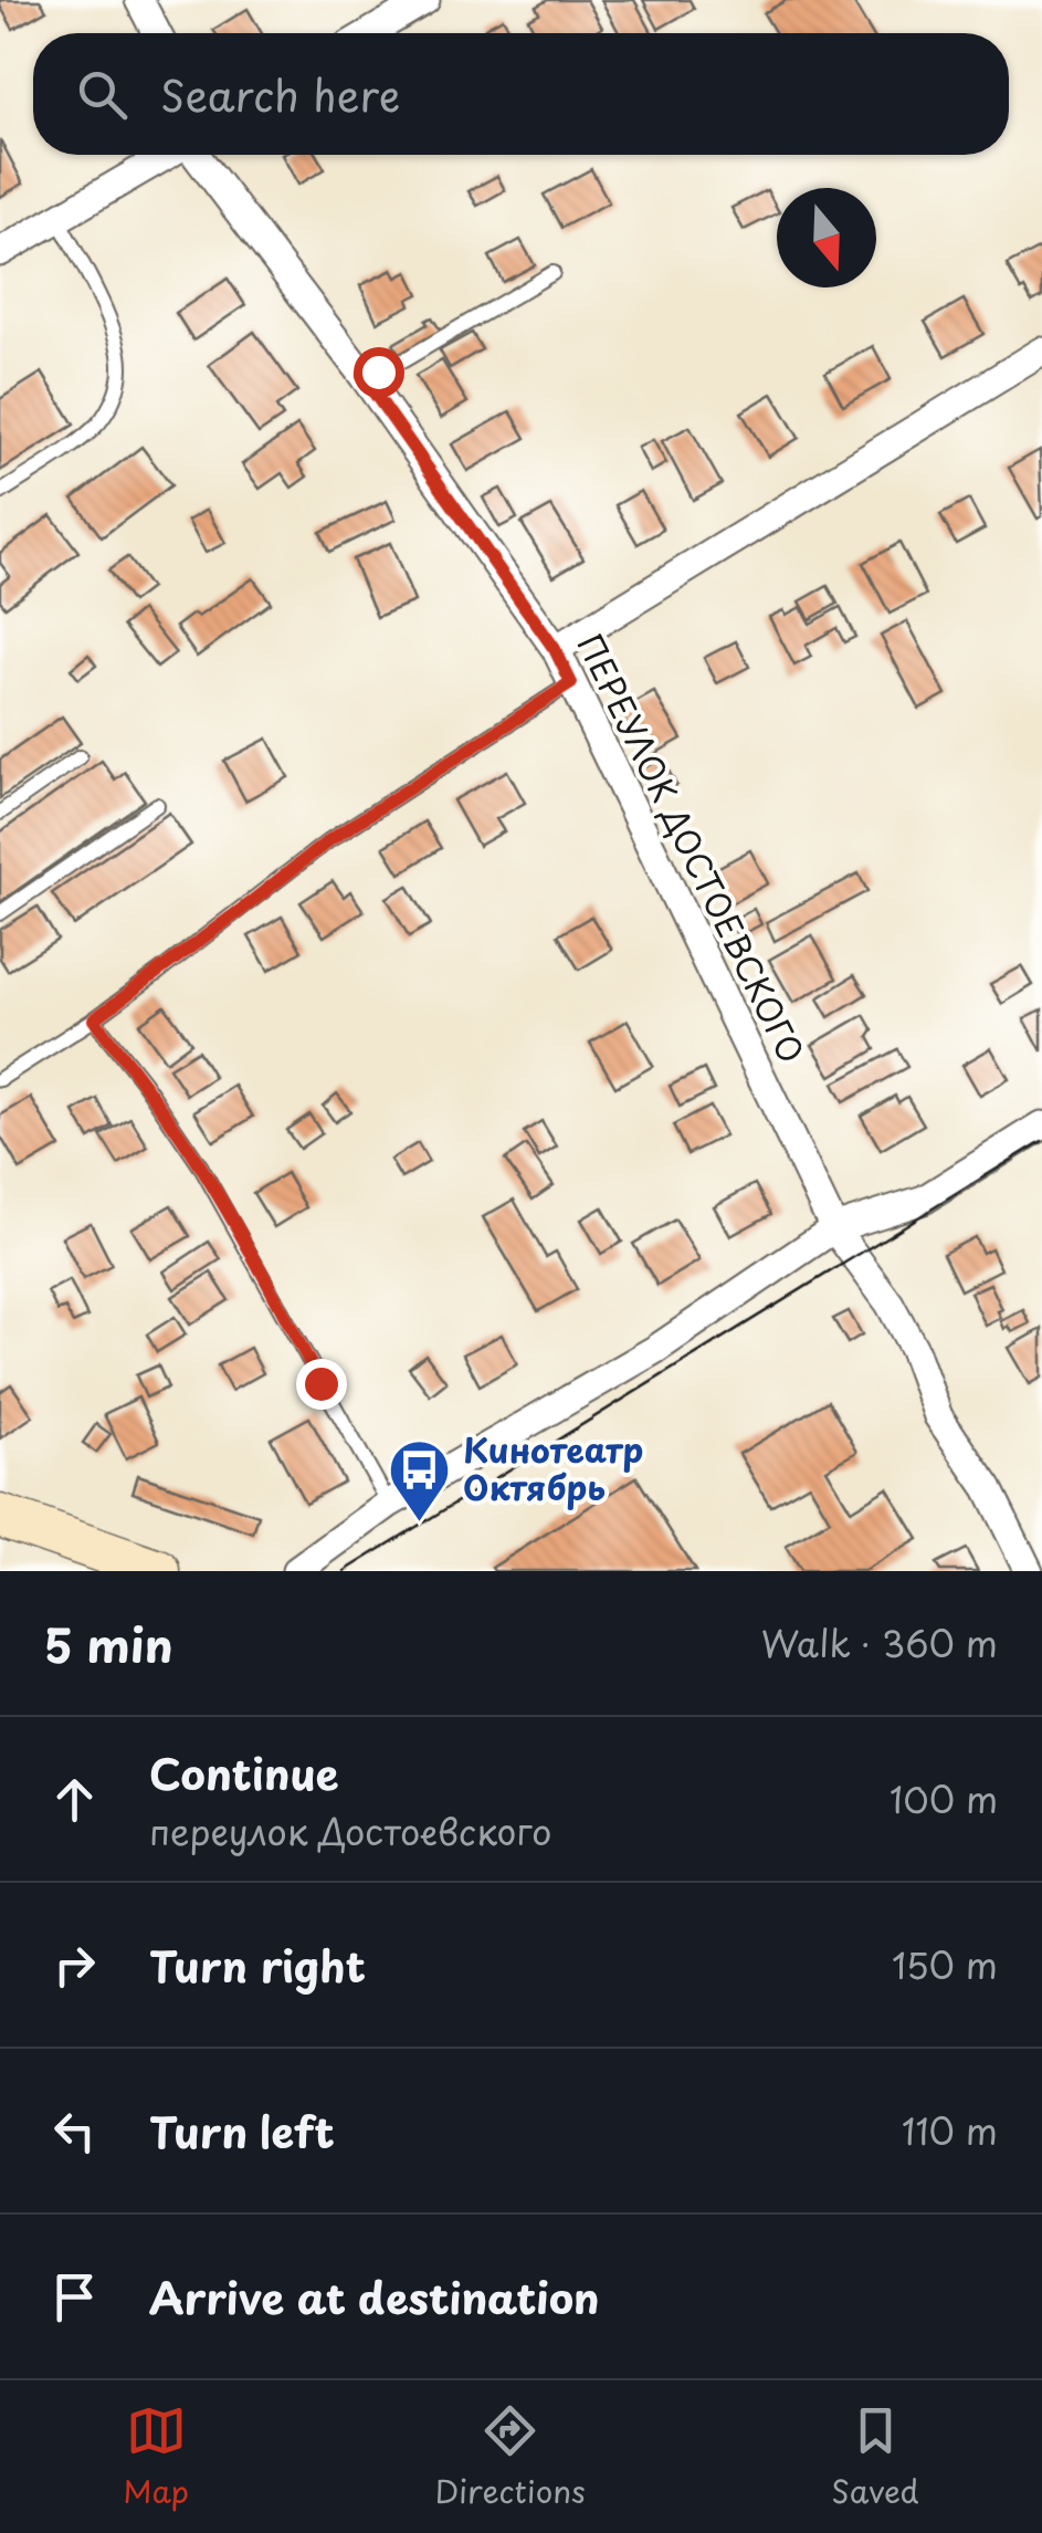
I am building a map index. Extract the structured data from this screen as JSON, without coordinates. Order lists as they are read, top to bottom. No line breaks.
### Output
{"streets":{"street":["ПЕРЕУЛОК ДОСТОЕВСКОГО"]},"places":{"bus stop":["Кинотеатр Октябрь"]},"north":"bottom","page":{"search":"Search here","heading":["5 min","Walk · 360 m"],"list":[["Continue","переулок Достоевского","100 m"],["Turn right","150 m"],["Turn left","110 m"],"Arrive at destination"],"nav":["Map","Directions","Saved"]}}
